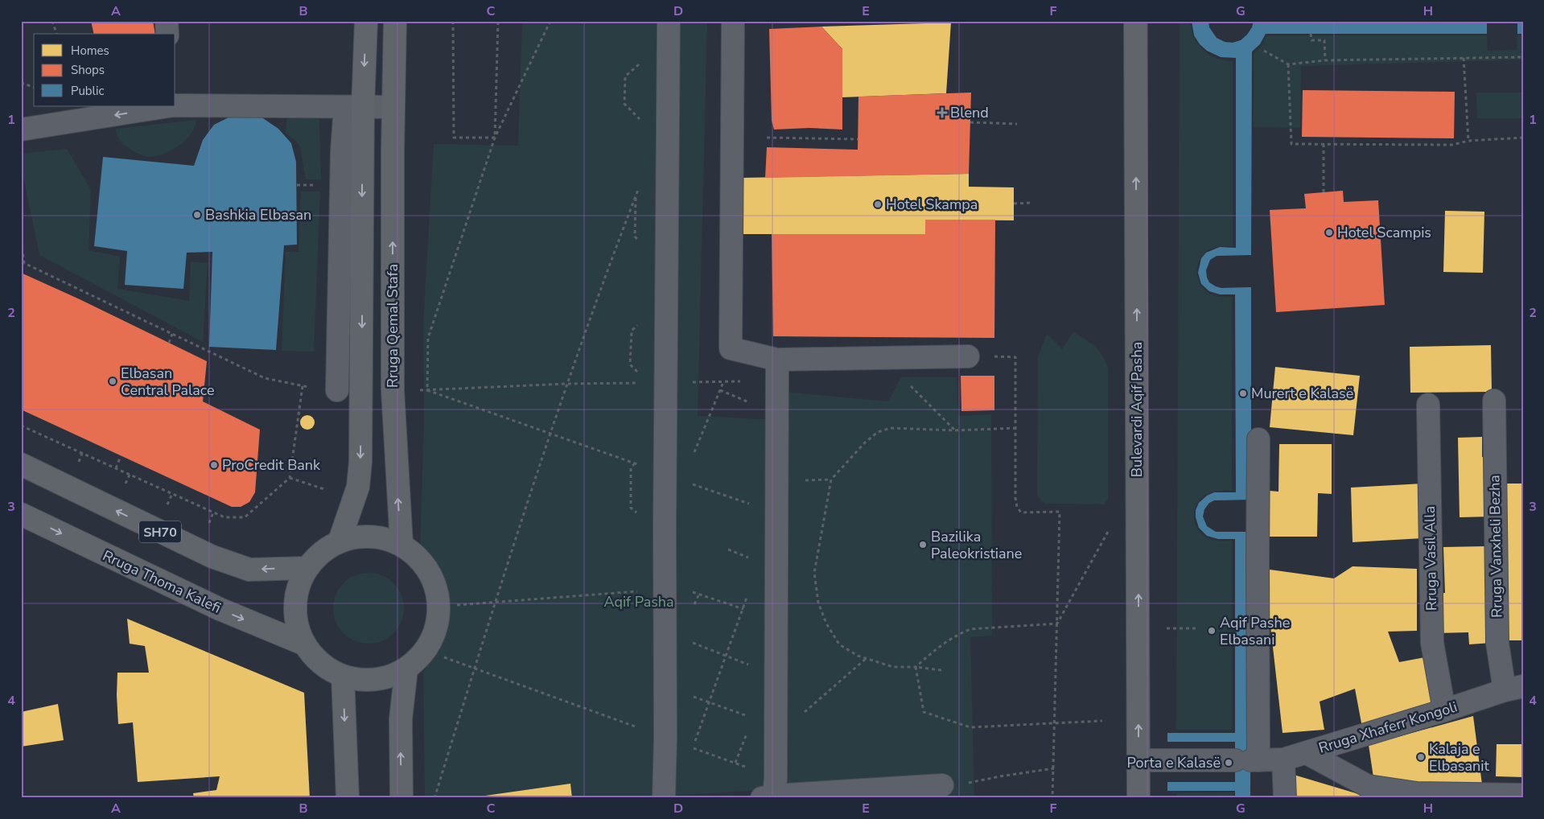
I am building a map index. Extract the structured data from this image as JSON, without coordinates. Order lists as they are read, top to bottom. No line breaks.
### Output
{"streets":{"main road":["Rruga Qemal Stafa","Bulevardi Aqif Pasha","SH70","Rruga Thoma Kalefi"],"street":["Rruga Vanxheli Bezha","Rruga Vasil Alla","Rruga Xhaferr Kongoli"]},"crossings":[["Rruga Qemal Stafa","SH70"],["Rruga Qemal Stafa","Rruga Thoma Kalefi"],["Bulevardi Aqif Pasha","Rruga Xhaferr Kongoli"],["SH70","Rruga Thoma Kalefi"],["Rruga Vanxheli Bezha","Rruga Xhaferr Kongoli"],["Rruga Vasil Alla","Rruga Xhaferr Kongoli"]],"one_way":["Bulevardi Aqif Pasha"],"parks":["Aqif Pasha"],"places":{"health":["Blend"],"other":["Hotel Skampa","Bashkia Elbasan","Hotel Scampis","Elbasan Central Palace","Murert e Kalasë","ProCredit Bank","Bazilika Paleokristiane","Aqif Pashe Elbasani","Kalaja e Elbasanit","Porta e Kalasë"]},"legend":["Homes","Shops","Public"],"grid":{"columns":["A","B","C","D","E","F","G","H"],"rows":["1","2","3","4"]}}
